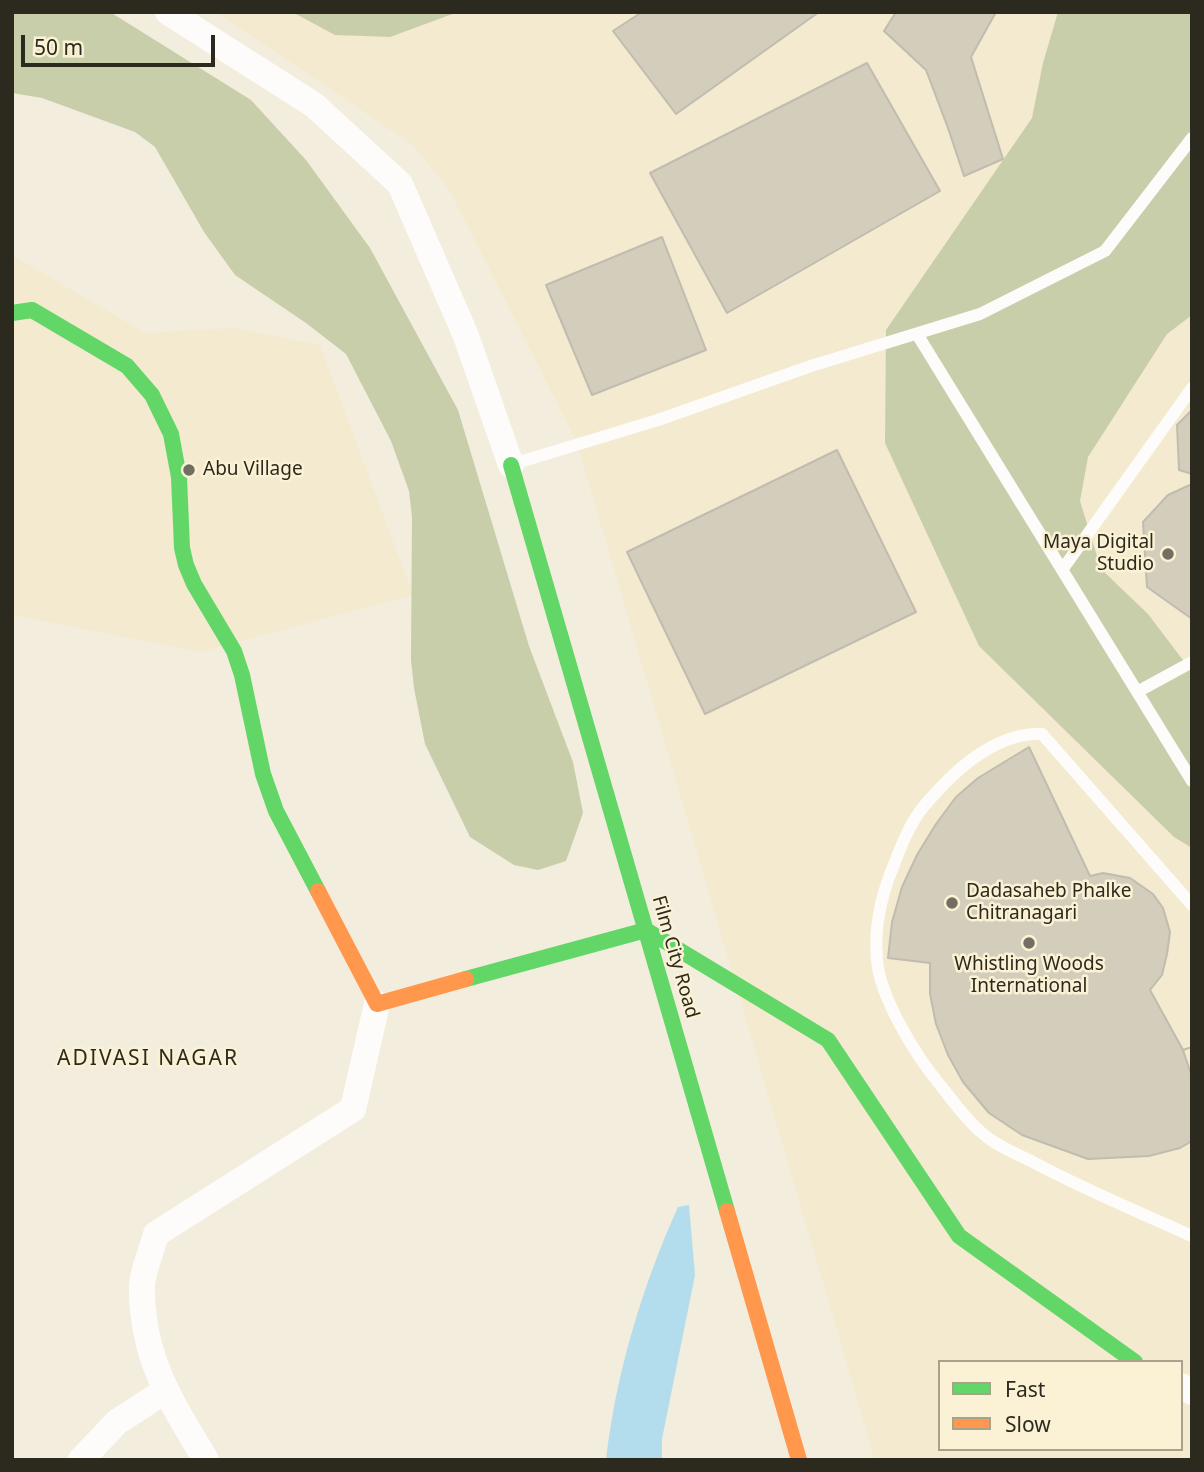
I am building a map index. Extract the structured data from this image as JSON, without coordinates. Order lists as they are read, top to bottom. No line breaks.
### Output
{"streets":{"street":["Film City Road"]},"districts":["ADIVASI NAGAR"],"places":["Abu Village","Maya Digital Studio","Dadasaheb Phalke Chitranagari","Whistling Woods International"],"legend":["Fast","Slow"],"scale_bar":"50 m"}
